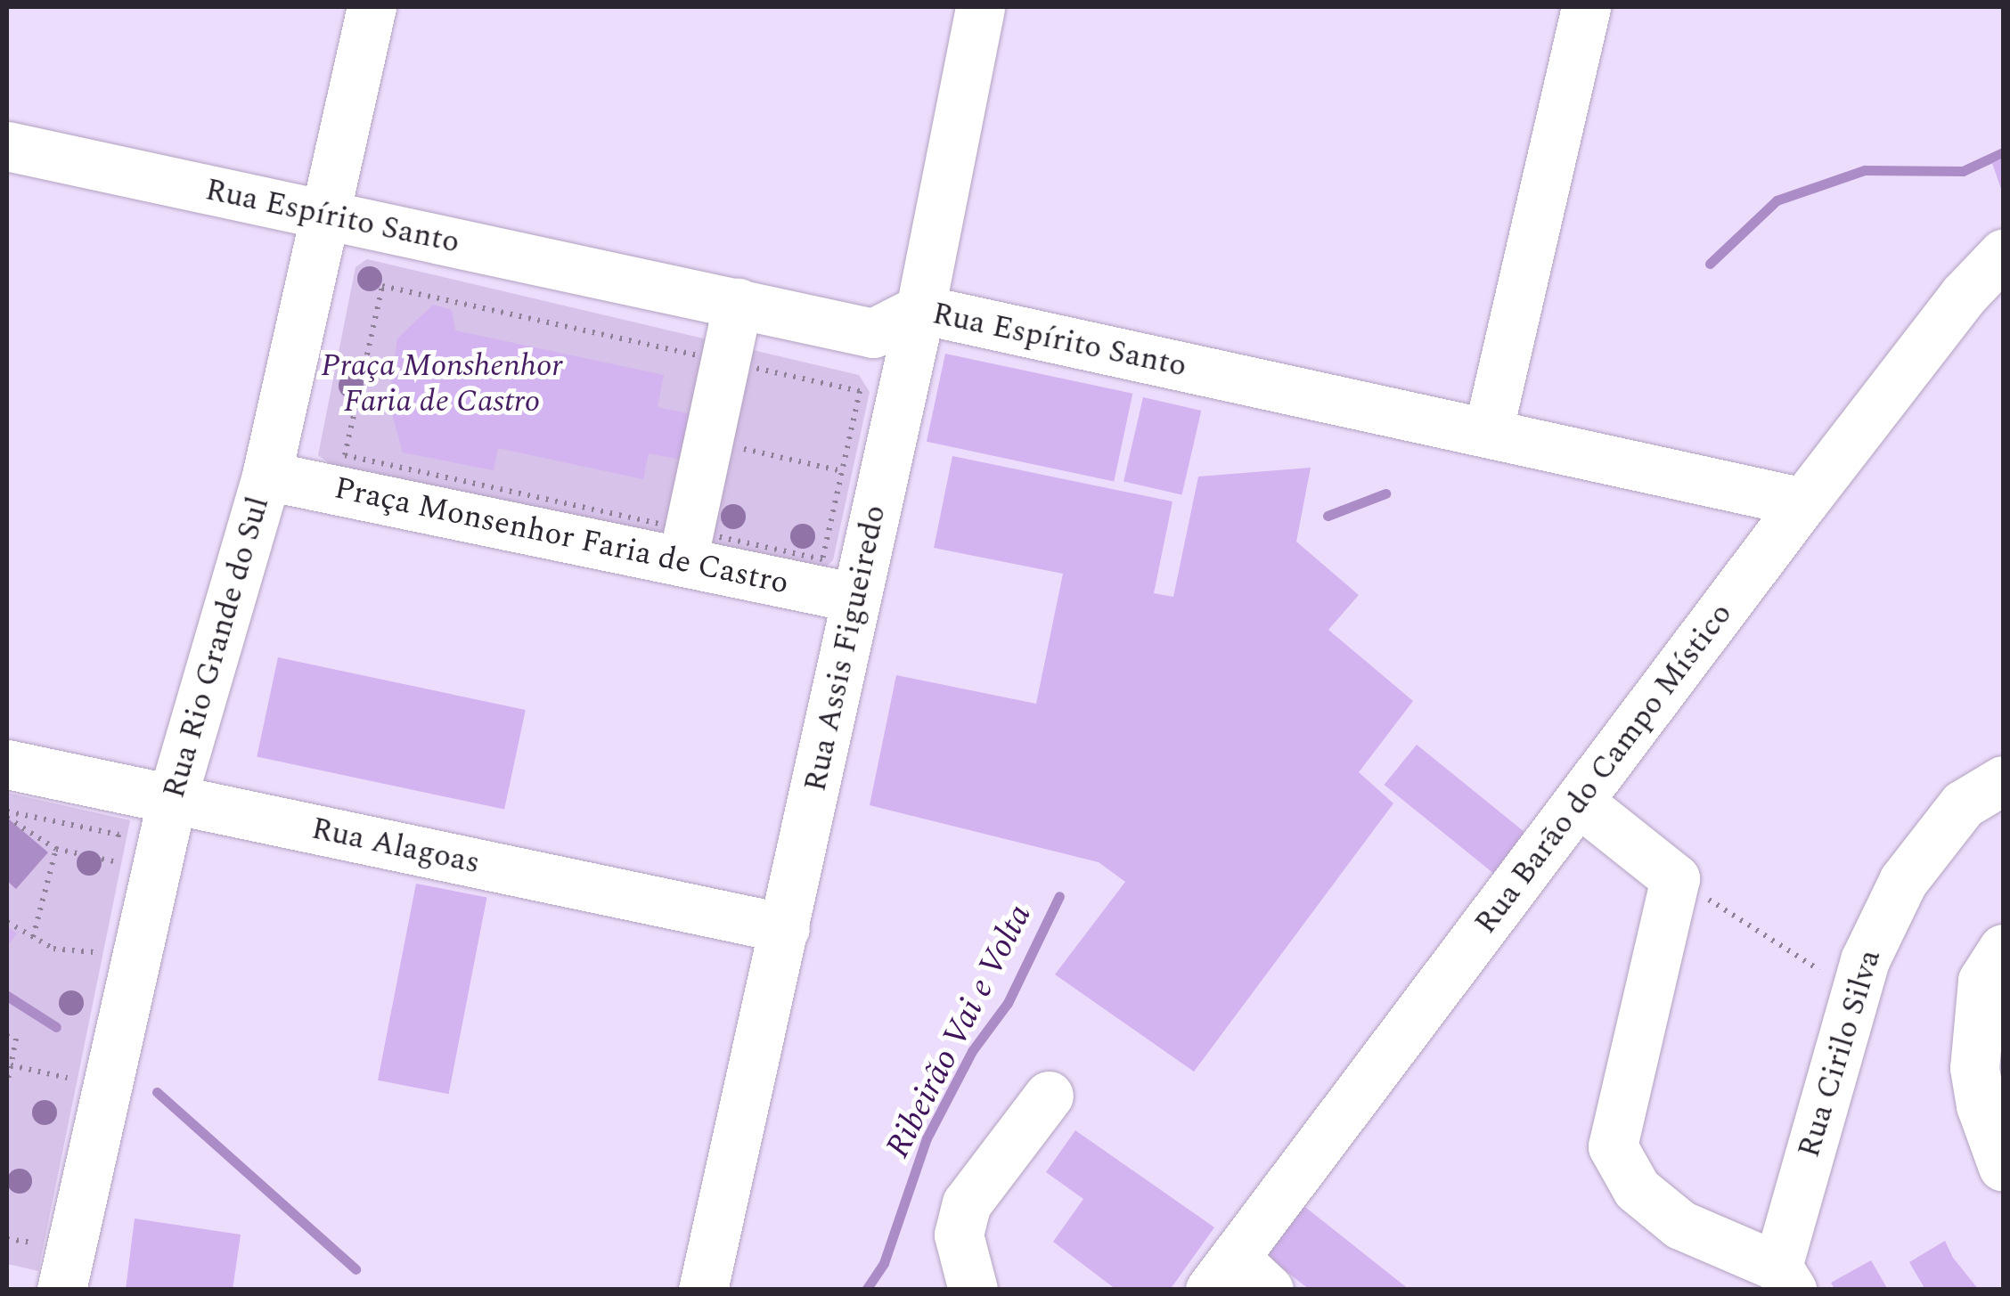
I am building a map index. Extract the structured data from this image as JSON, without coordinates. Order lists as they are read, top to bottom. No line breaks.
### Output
{"streets":{"street":["Rua Espírito Santo","Praça Monsenhor Faria de Castro","Rua Rio Grande do Sul","Rua Assis Figueiredo","Rua Barão do Campo Místico","Rua Alagoas","Rua Cirilo Silva"]},"crossings":[["Rua Espírito Santo","Rua Rio Grande do Sul"],["Rua Espírito Santo","Rua Assis Figueiredo"],["Rua Espírito Santo","Rua Barão do Campo Místico"],["Praça Monsenhor Faria de Castro","Rua Rio Grande do Sul"],["Praça Monsenhor Faria de Castro","Rua Assis Figueiredo"],["Rua Rio Grande do Sul","Rua Alagoas"],["Rua Assis Figueiredo","Rua Alagoas"]],"water":["Ribeirão Vai e Volta"],"parks":["Praça Monshenhor Faria de Castro"]}
